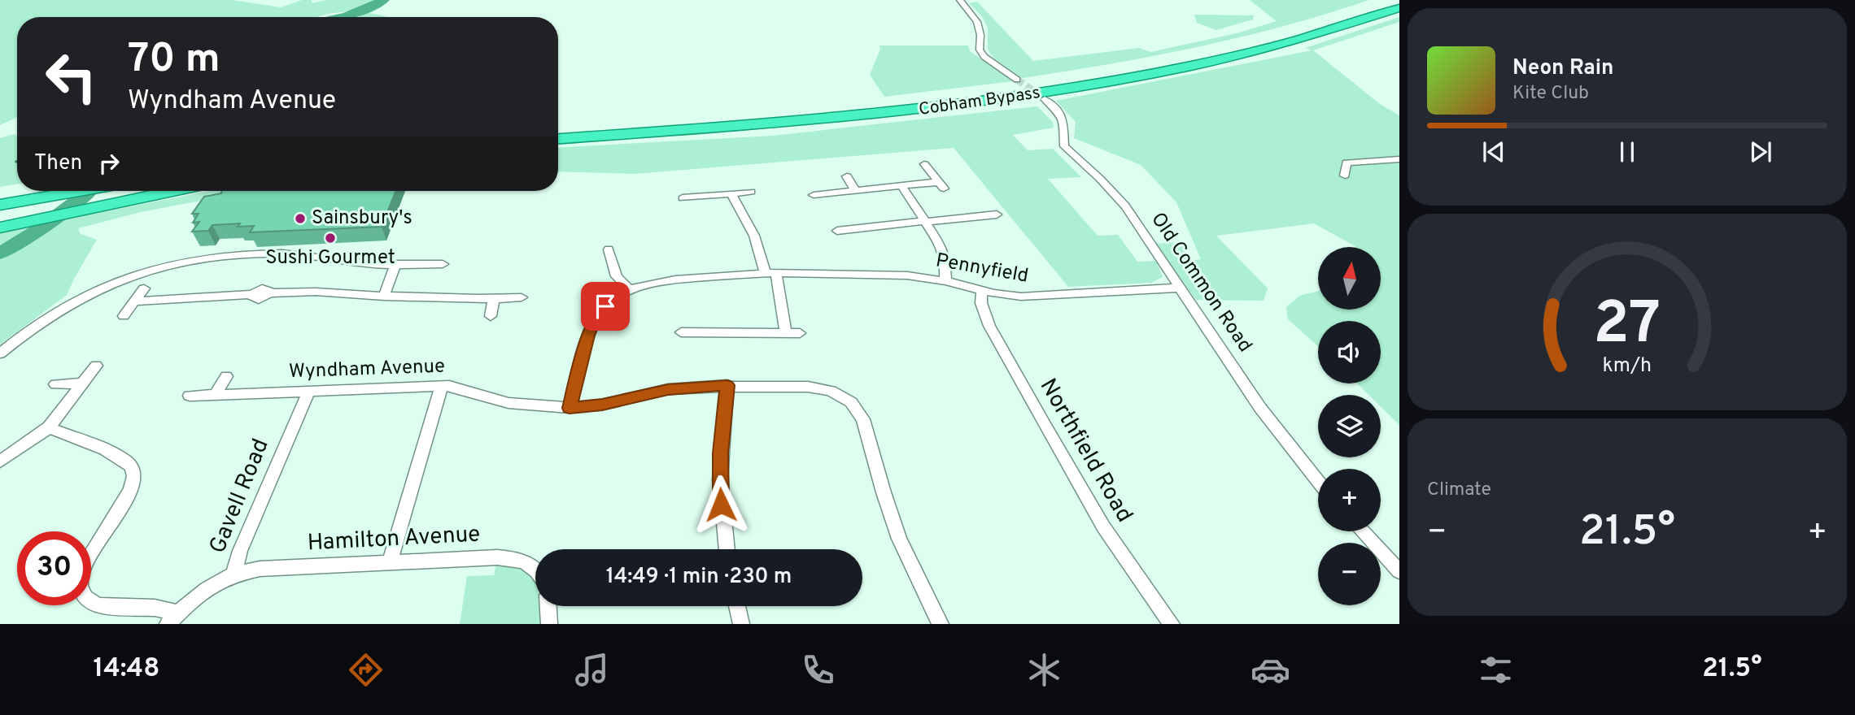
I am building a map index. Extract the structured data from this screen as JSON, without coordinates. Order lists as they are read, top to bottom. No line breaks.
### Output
{"streets":{"highway":["Cobham Bypass"],"street":["Pennyfield","Old Common Road","Wyndham Avenue","Northfield Road","Gavell Road","Hamilton Avenue"]},"crossings":[["Pennyfield","Old Common Road"],["Pennyfield","Wyndham Avenue"],["Pennyfield","Northfield Road"],["Wyndham Avenue","Gavell Road"],["Gavell Road","Hamilton Avenue"]],"places":["Sainsbury's","Sushi Gourmet"],"north":"top","page":{"turn":["70 m","Wyndham Avenue"],"song":["Neon Rain","Kite Club"],"then":"Then","map_buttons":["+","−"],"tile":"Climate","heat":["−","21.5°","+"],"limit":"30","trip":"14:49 · 1 min · 230 m","tabs":["14:48","21.5°"],"gauge":["27","km/h"]}}
